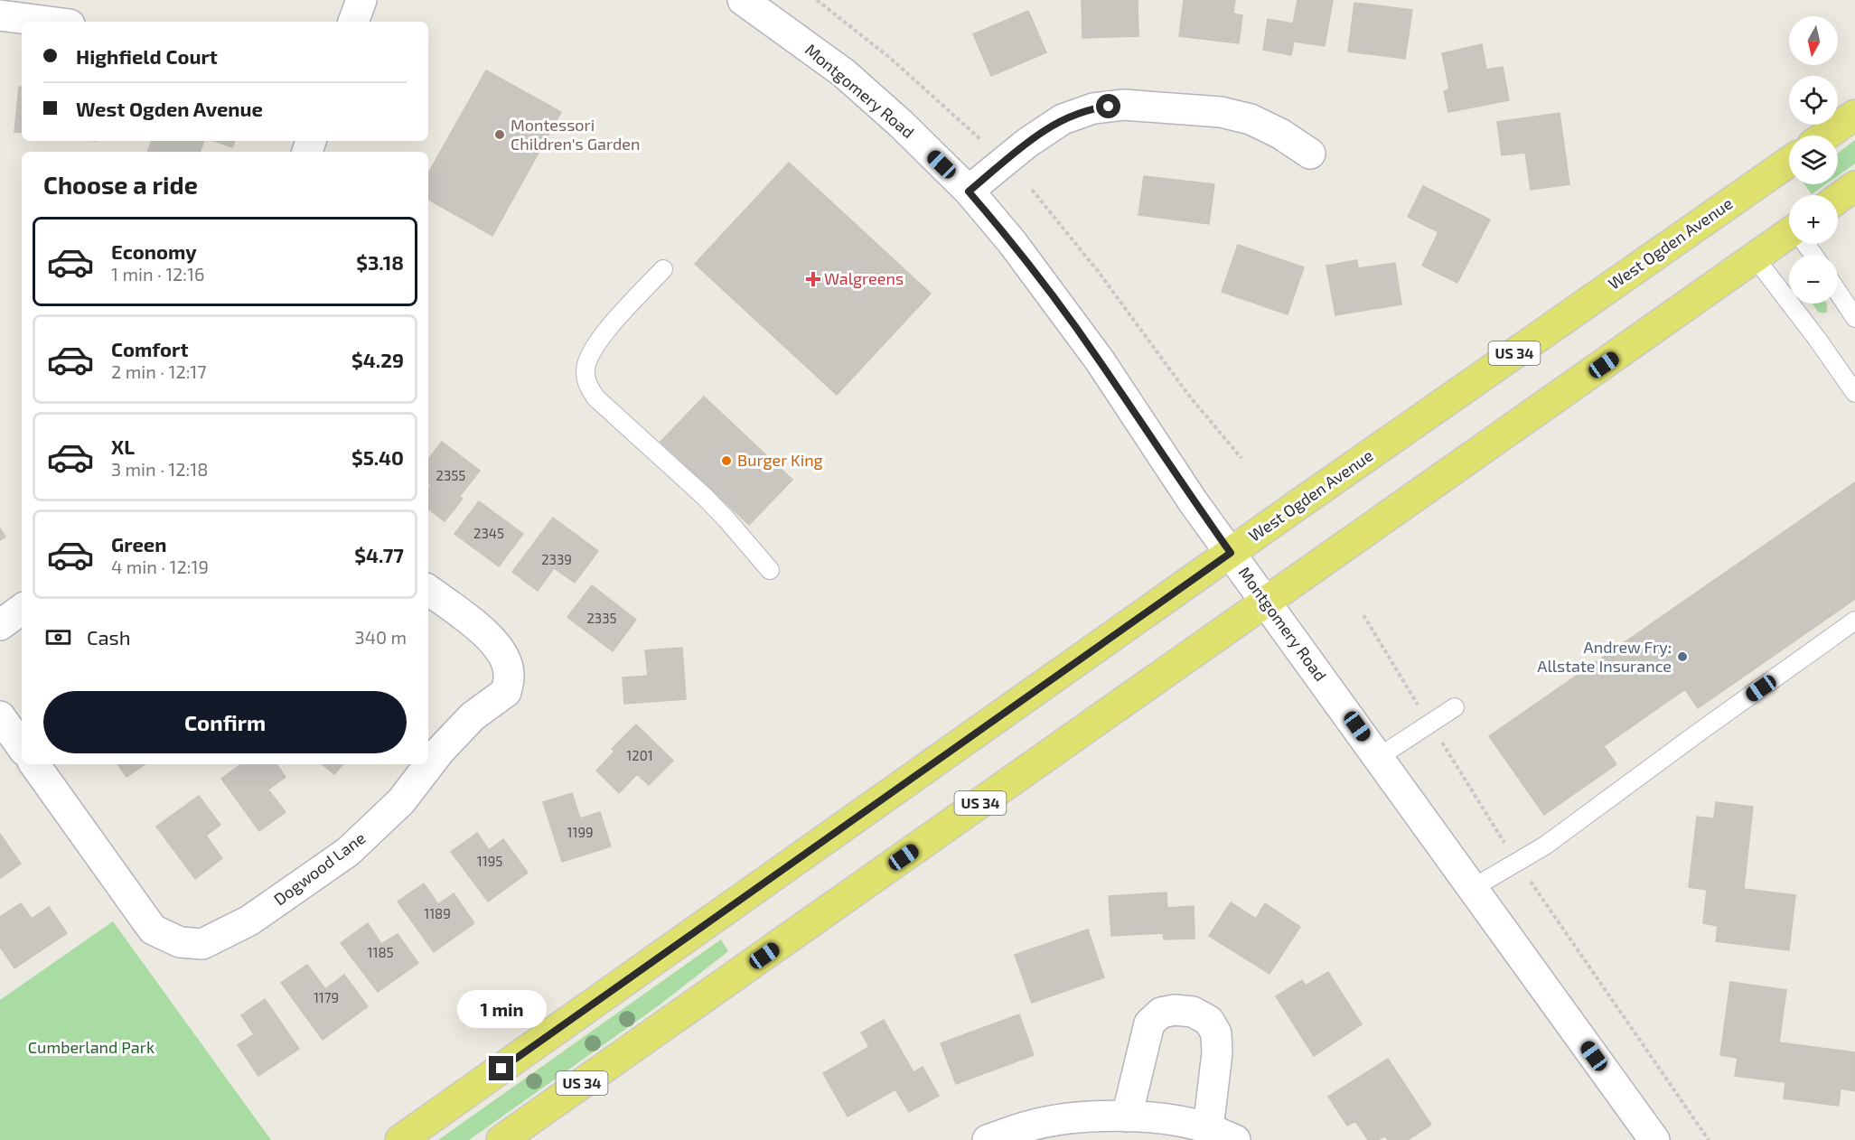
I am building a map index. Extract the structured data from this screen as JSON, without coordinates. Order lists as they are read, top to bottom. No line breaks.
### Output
{"streets":{"main road":["West Ogden Avenue","US 34"],"street":["Montgomery Road","Dogwood Lane"]},"crossings":[["Montgomery Road","West Ogden Avenue"],["Montgomery Road","US 34"]],"parks":["Cumberland Park"],"places":{"other":["Montessori Children's Garden","Burger King","Andrew Fry: Allstate Insurance"],"health":["Walgreens"]},"house_numbers":["2355","2345","2339","2335","1201","1199","1195","1189","1185","1179"],"north":"bottom","page":{"map_buttons":["+","−"],"banner":["Highfield Court","West Ogden Avenue"],"heading":"Choose a ride","list":[{"name":"Economy","note":"1 min · 12:16","value":"$3.18"},{"name":"Comfort","note":"2 min · 12:17","value":"$4.29"},{"name":"XL","note":"3 min · 12:18","value":"$5.40"},{"name":"Green","note":"4 min · 12:19","value":"$4.77"}],"pay":["Cash","340 m"],"buttons":"Confirm","bubble":"1 min"}}
